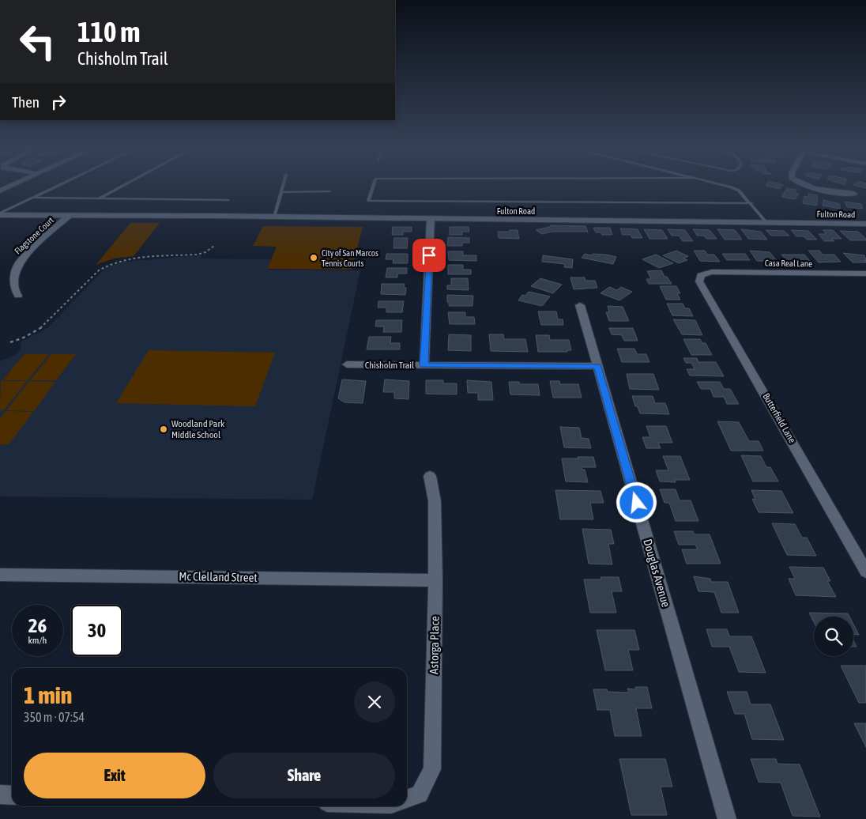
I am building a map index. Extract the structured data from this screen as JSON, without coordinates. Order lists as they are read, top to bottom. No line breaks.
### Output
{"streets":{"street":["Fulton Road","Flagstone Court","Casa Real Lane","Chisholm Trail","Butterfield Lane","Douglas Avenue","Mc Clelland Street","Astorga Place"]},"crossings":[["Fulton Road","Flagstone Court"],["Casa Real Lane","Butterfield Lane"],["Chisholm Trail","Douglas Avenue"],["Mc Clelland Street","Astorga Place"]],"places":["City of San Marcos Tennis Courts","Woodland Park Middle School"],"page":{"turn":["110 m","Chisholm Trail"],"then":"Then","speed":"26 km/h","limit":"30","heading":["1 min","350 m · 07:54"],"buttons":["Exit","Share"]}}
